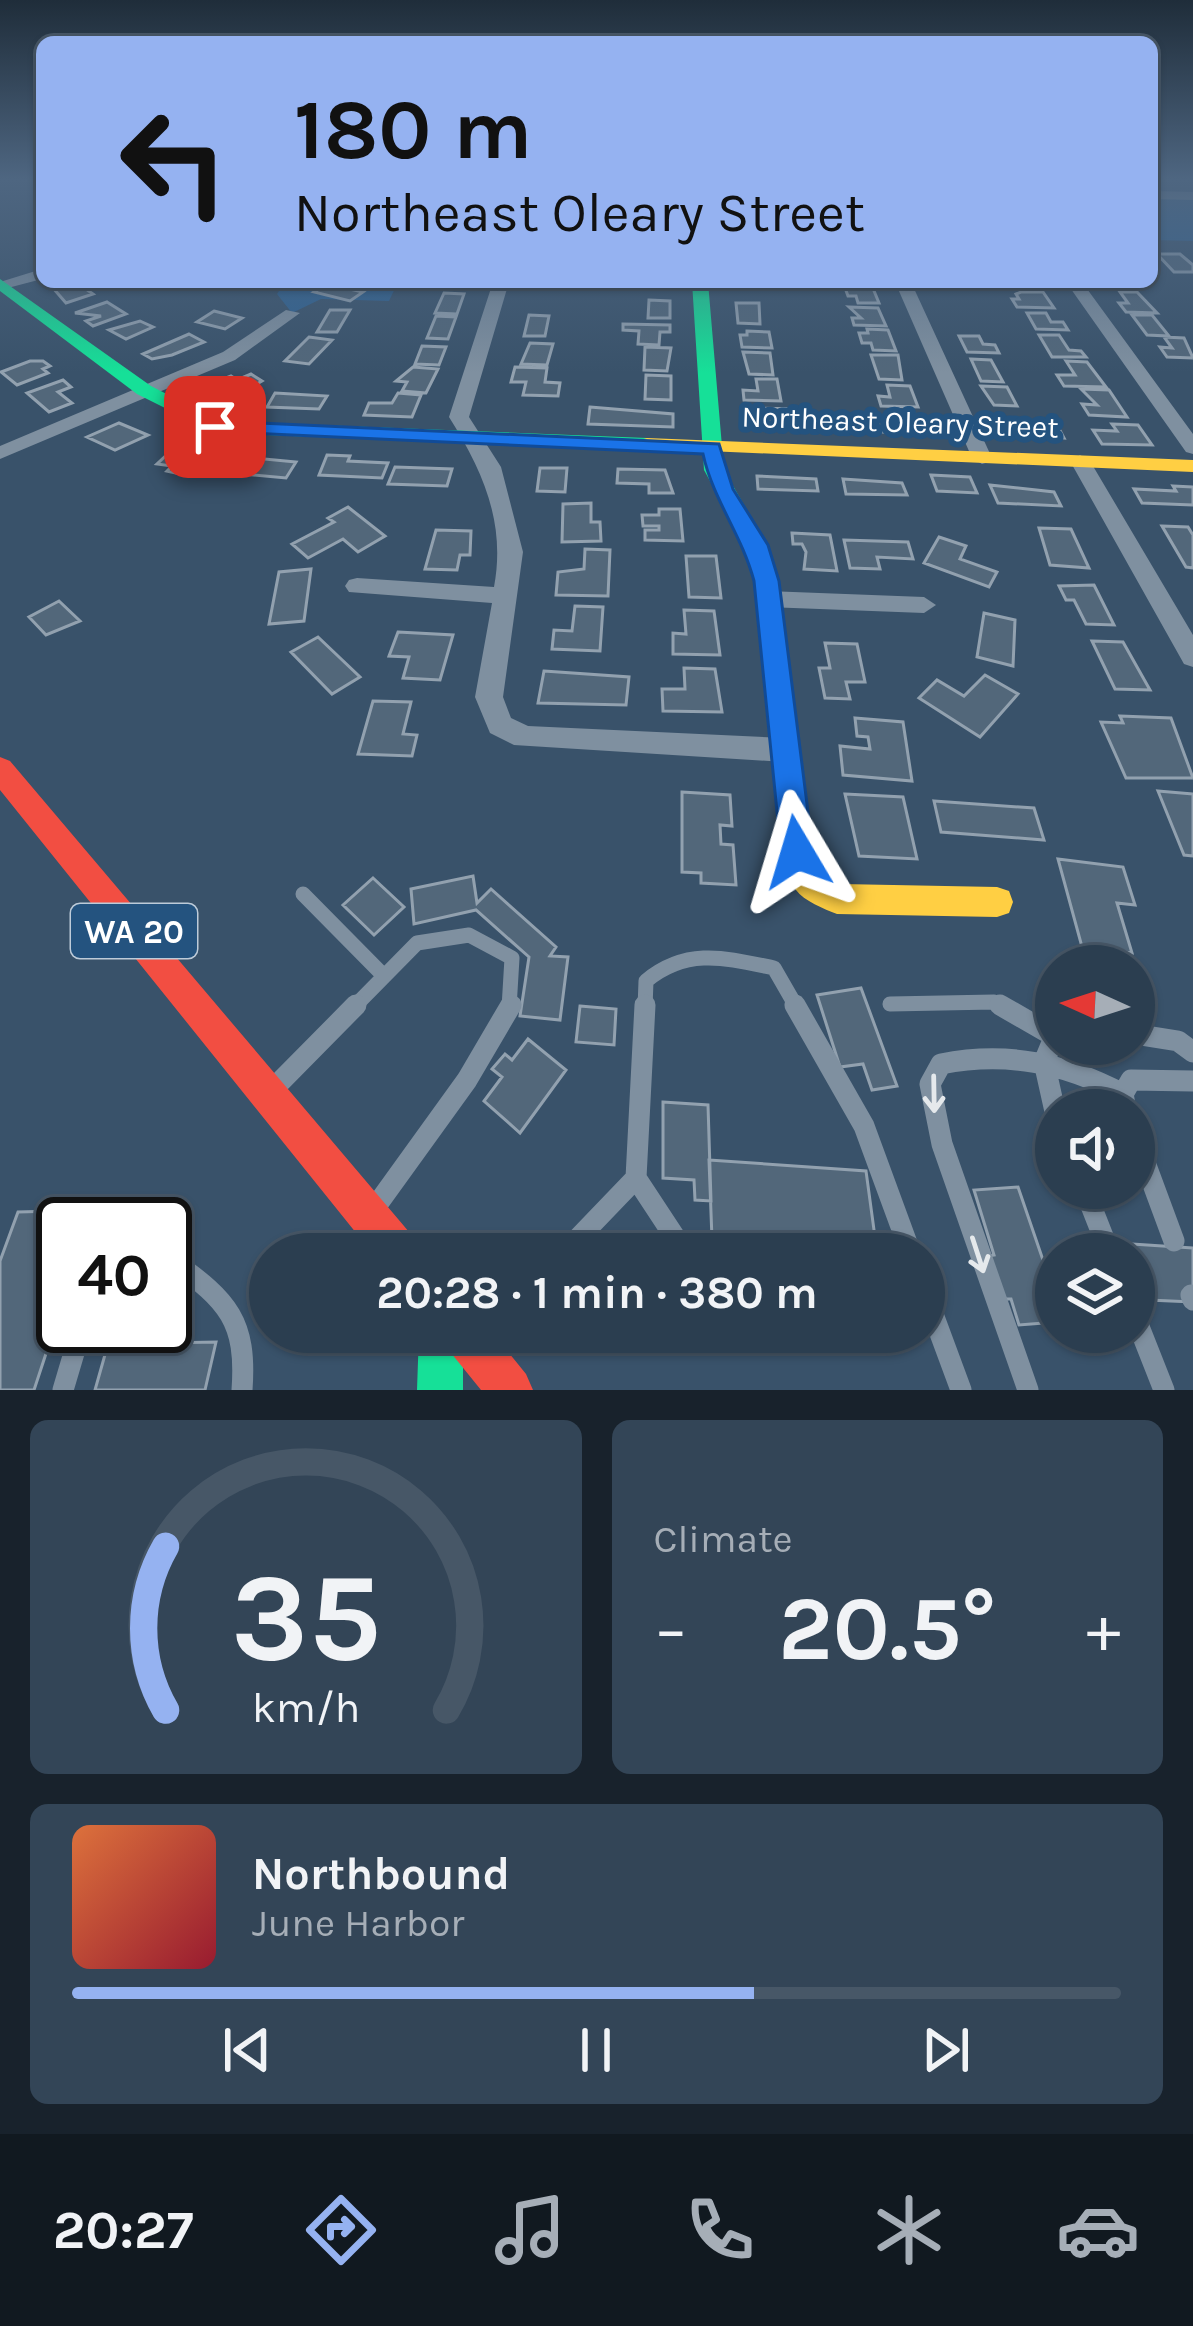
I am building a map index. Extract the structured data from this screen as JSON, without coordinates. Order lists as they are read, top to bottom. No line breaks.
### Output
{"streets":{"street":["Northeast Oleary Street","WA 20"]},"north":"left","page":{"turn":["180 m","Northeast Oleary Street"],"limit":"40","trip":"20:28 · 1 min · 380 m","tile":"Climate","heat":["−","20.5°","+"],"song":["Northbound","June Harbor"],"tabs":"20:27","gauge":["35","km/h"]}}
